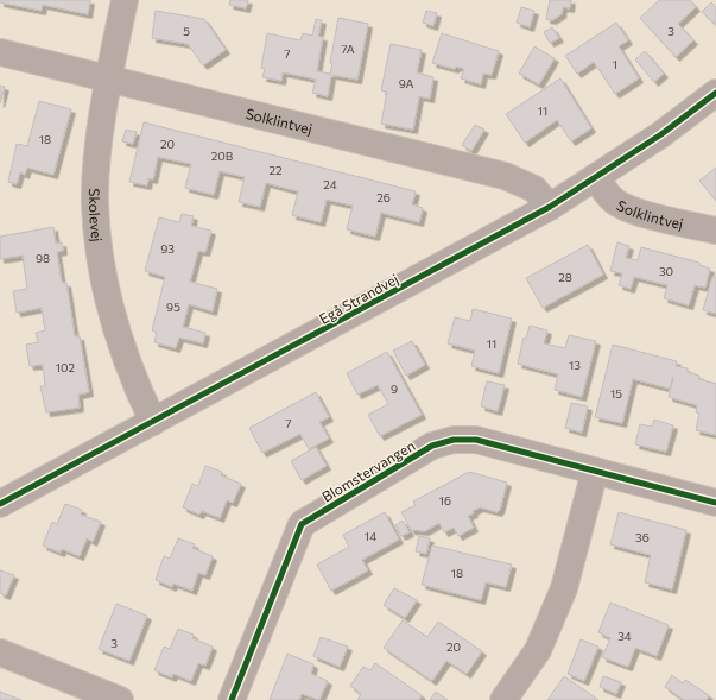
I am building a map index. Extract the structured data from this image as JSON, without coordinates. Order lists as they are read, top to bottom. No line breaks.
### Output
{"streets":{"street":["Solklintvej","Skolevej","Egå Strandvej","Blomstervangen"]},"crossings":[["Solklintvej","Skolevej"],["Solklintvej","Egå Strandvej"],["Skolevej","Egå Strandvej"]],"house_numbers":["5","3","7A","7","1","9A","11","18","20","20B","22","24","26","93","98","30","28","95","11","13","102","9","15","7","16","14","36","18","34","3","20"]}
